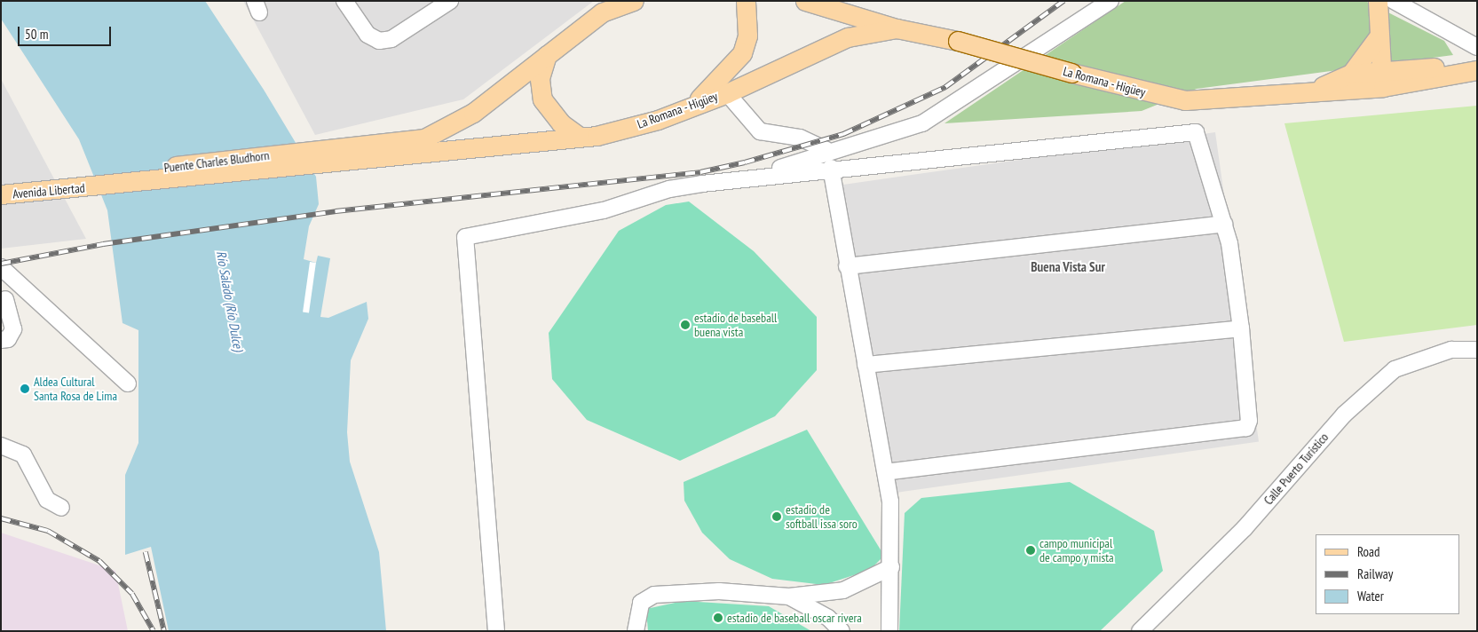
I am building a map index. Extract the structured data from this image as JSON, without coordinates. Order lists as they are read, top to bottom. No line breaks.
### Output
{"streets":{"main road":["La Romana - Higüey","Puente Charles Bludhorn","Avenida Libertad"],"street":["Calle Puerto Turístico"]},"crossings":[["La Romana - Higüey","Puente Charles Bludhorn"],["Puente Charles Bludhorn","Avenida Libertad"]],"districts":["Buena Vista Sur"],"water":["Río Salado (Río Dulce)"],"places":["estadio de baseball buena vista","Aldea Cultural Santa Rosa de Lima","estadio de softball issa soro","campo municipal de campo y mista","estadio de baseball oscar rivera"],"legend":["Road","Railway","Water"],"scale_bar":"50 m"}
